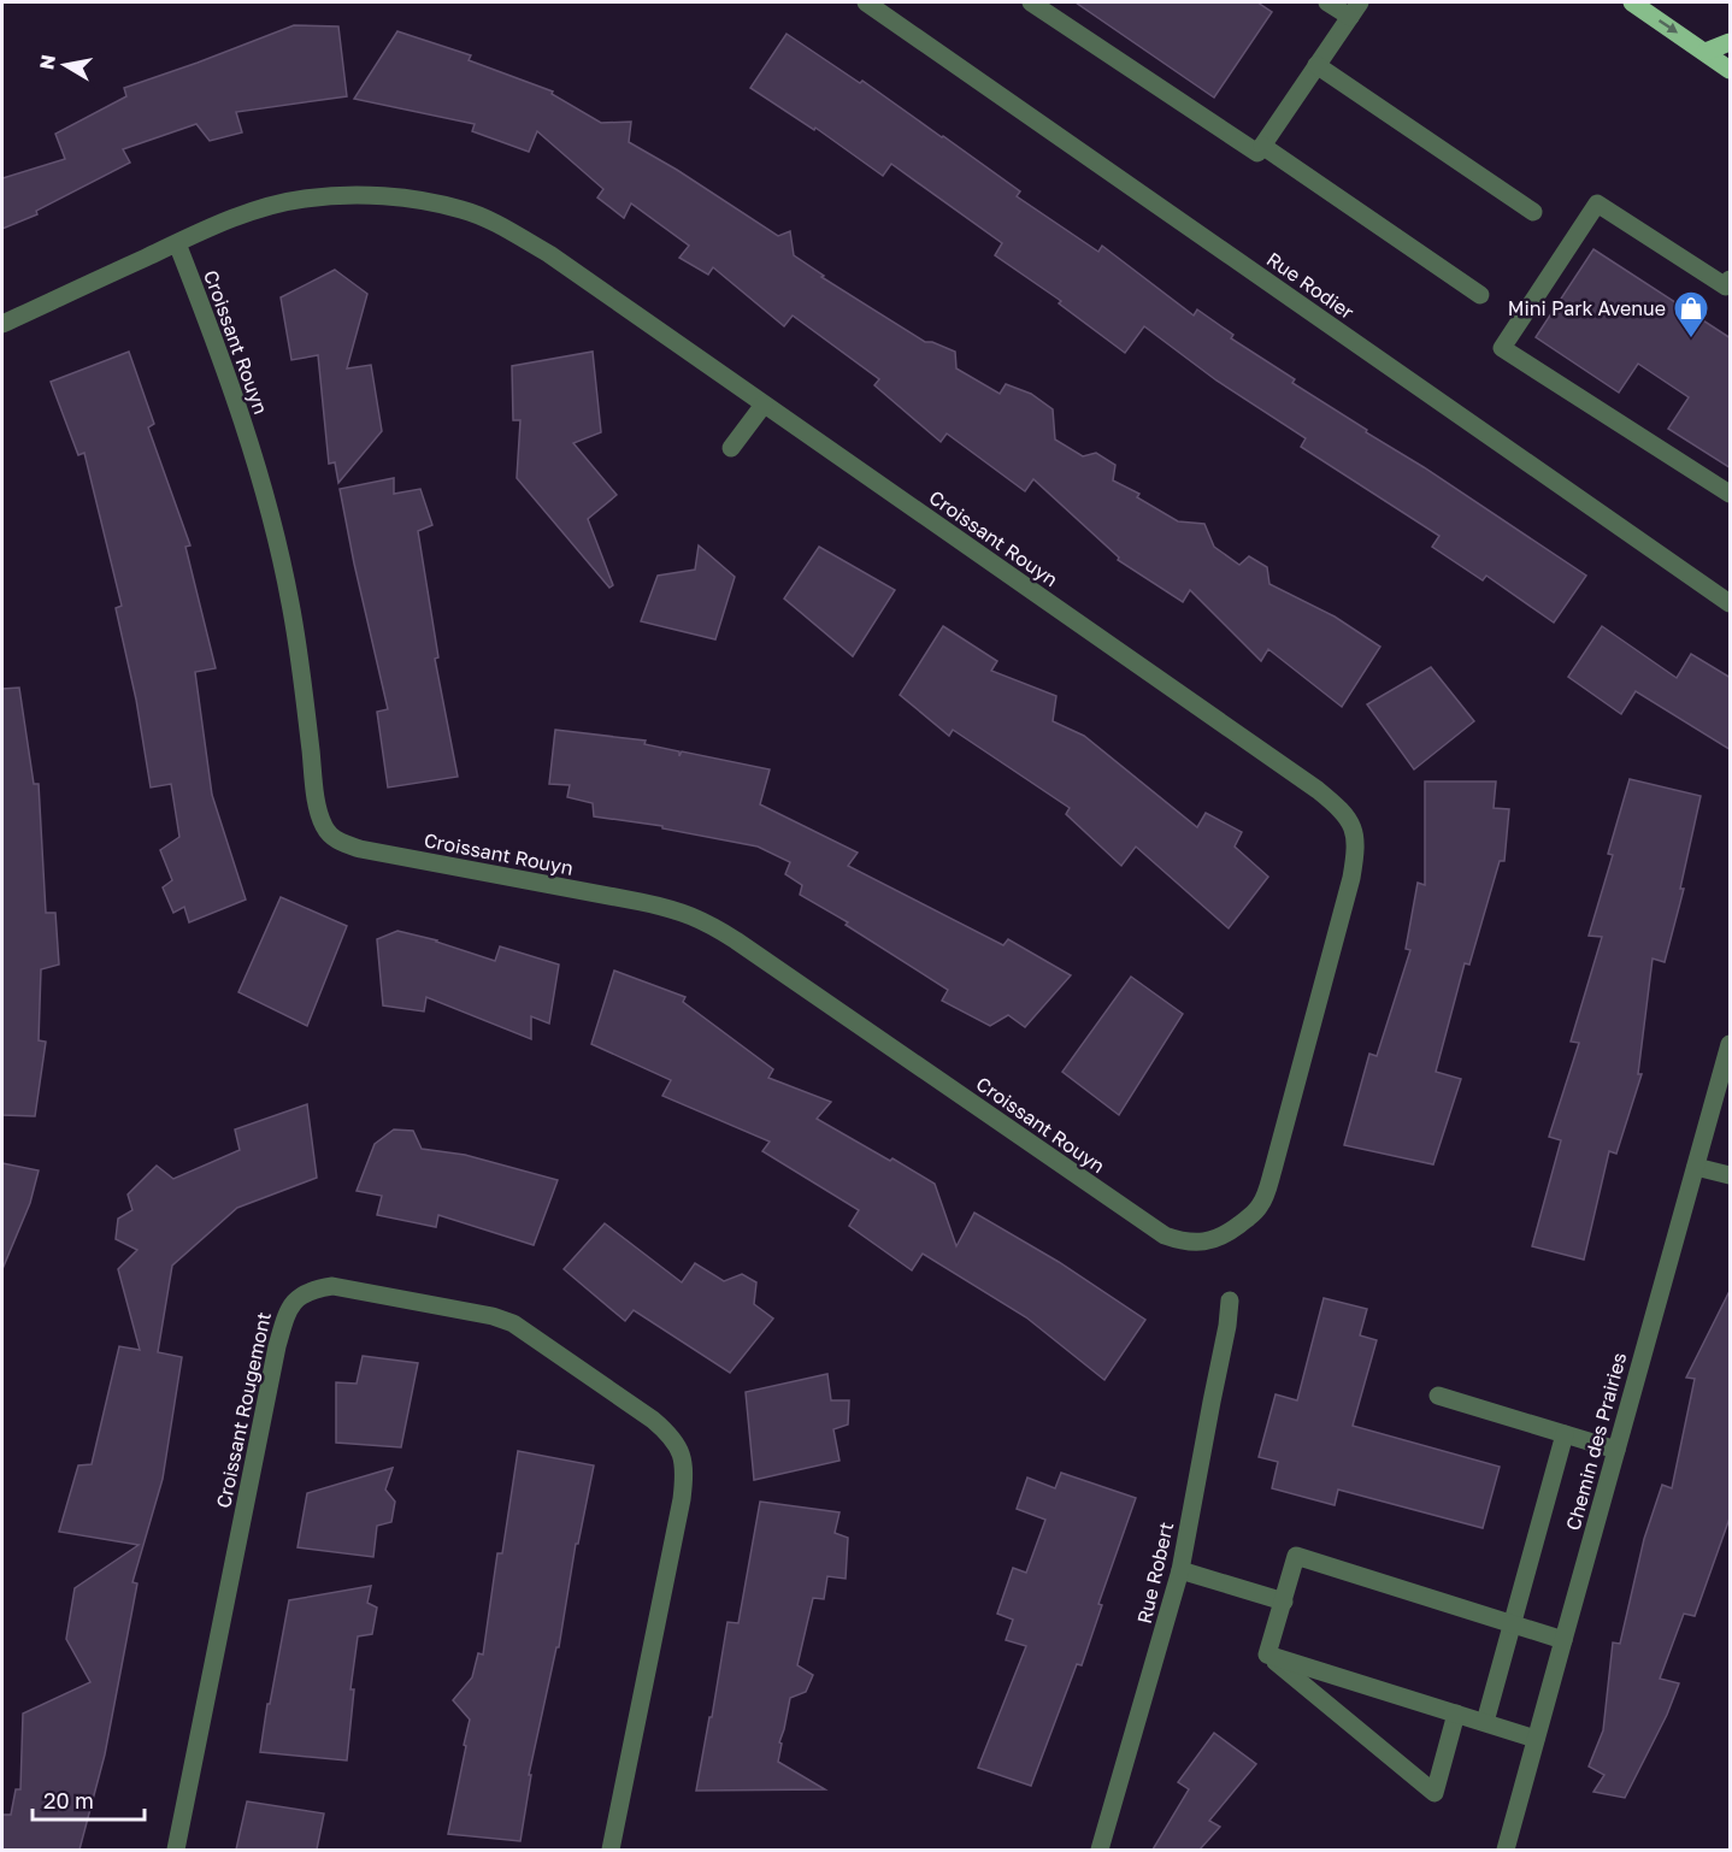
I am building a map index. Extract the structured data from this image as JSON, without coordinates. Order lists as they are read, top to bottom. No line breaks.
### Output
{"streets":{"street":["Rue Rodier","Croissant Rouyn","Croissant Rougemont","Chemin des Prairies","Rue Robert"]},"places":{"shop":["Mini Park Avenue"]},"scale_bar":"20 m","north":"left"}
